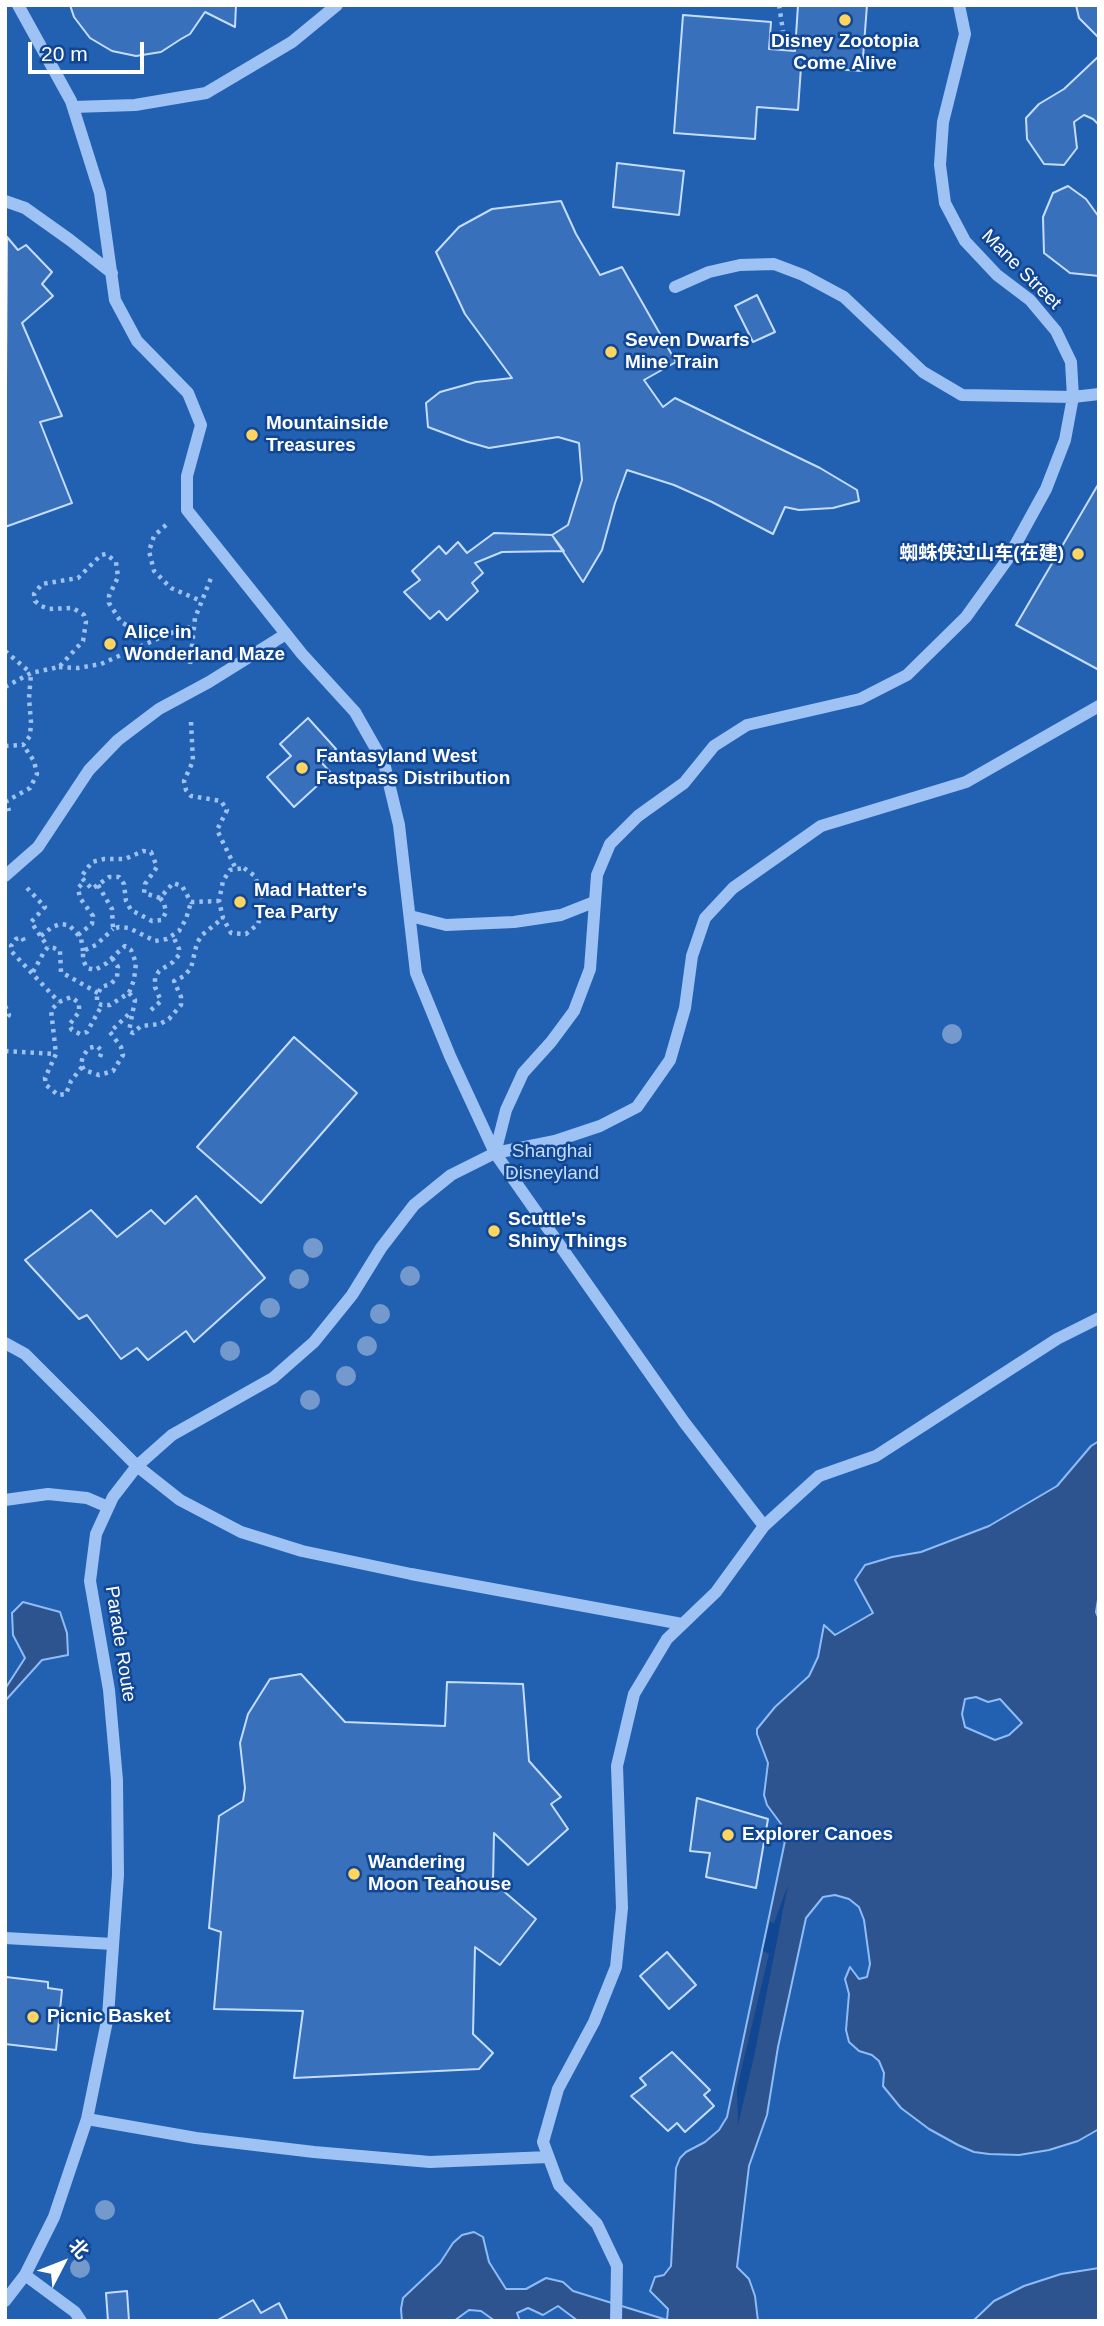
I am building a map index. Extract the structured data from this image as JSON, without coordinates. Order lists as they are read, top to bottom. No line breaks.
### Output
{"streets":{"street":["Mane Street","Parade Route"]},"crossings":[["Mane Street","Parade Route"]],"parks":["Shanghai Disneyland"],"places":["Disney Zootopia Come Alive","Seven Dwarfs Mine Train","Mountainside Treasures","蜘蛛侠过山车(在建)","Alice in Wonderland Maze","Fantasyland West Fastpass Distribution","Mad Hatter's Tea Party","Scuttle's Shiny Things","Explorer Canoes","Wandering Moon Teahouse","Picnic Basket"],"scale_bar":"20 m","north":"top right"}
